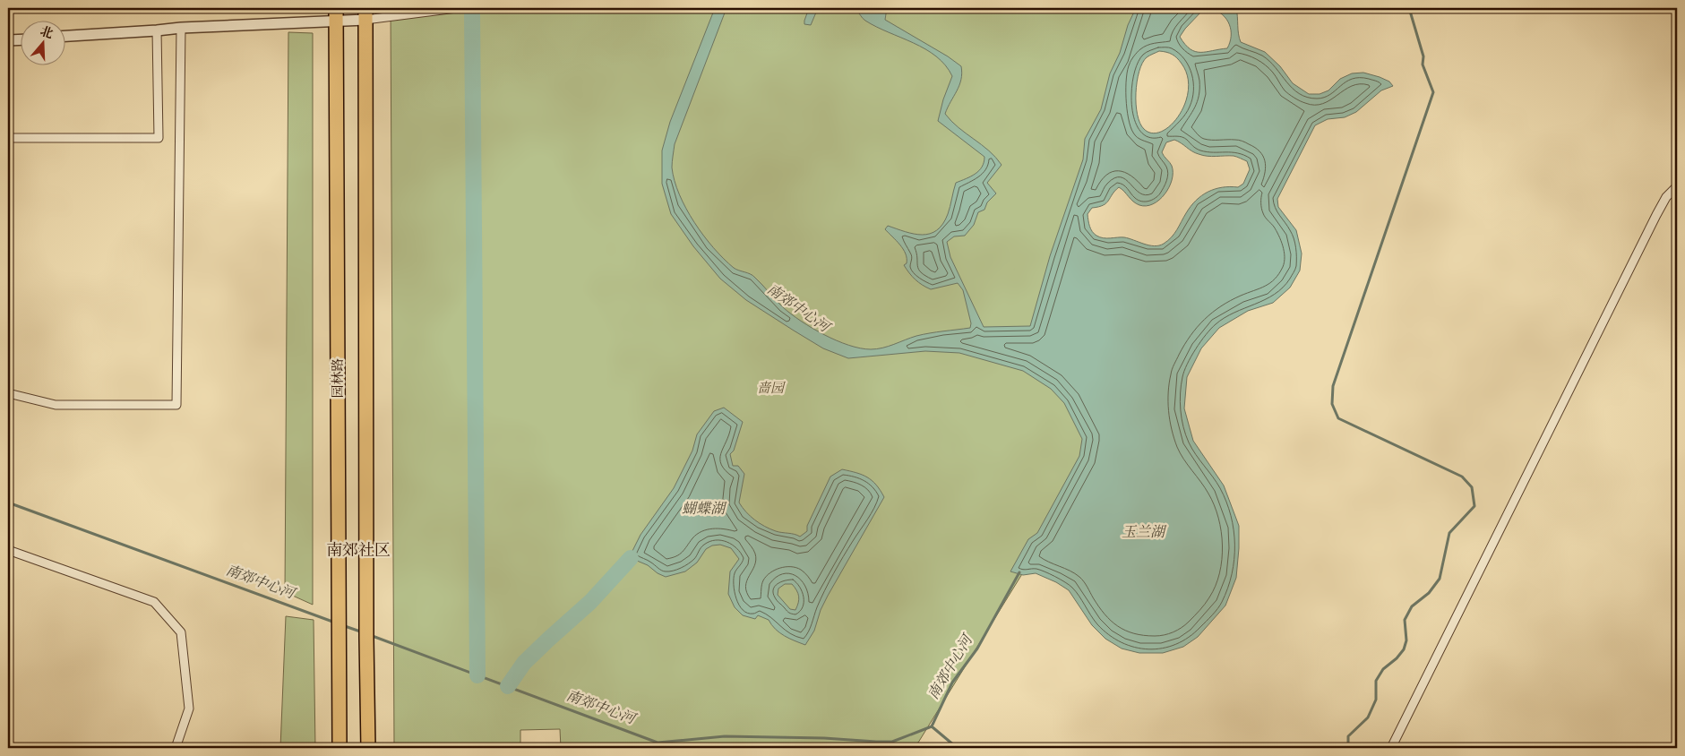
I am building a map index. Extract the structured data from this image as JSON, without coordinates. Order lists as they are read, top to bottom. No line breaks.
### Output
{"streets":{"main road":["园林路"]},"districts":["南郊社区"],"water":["南郊中心河","蝴蝶湖","玉兰湖"],"parks":["啬园"],"north":"top"}
